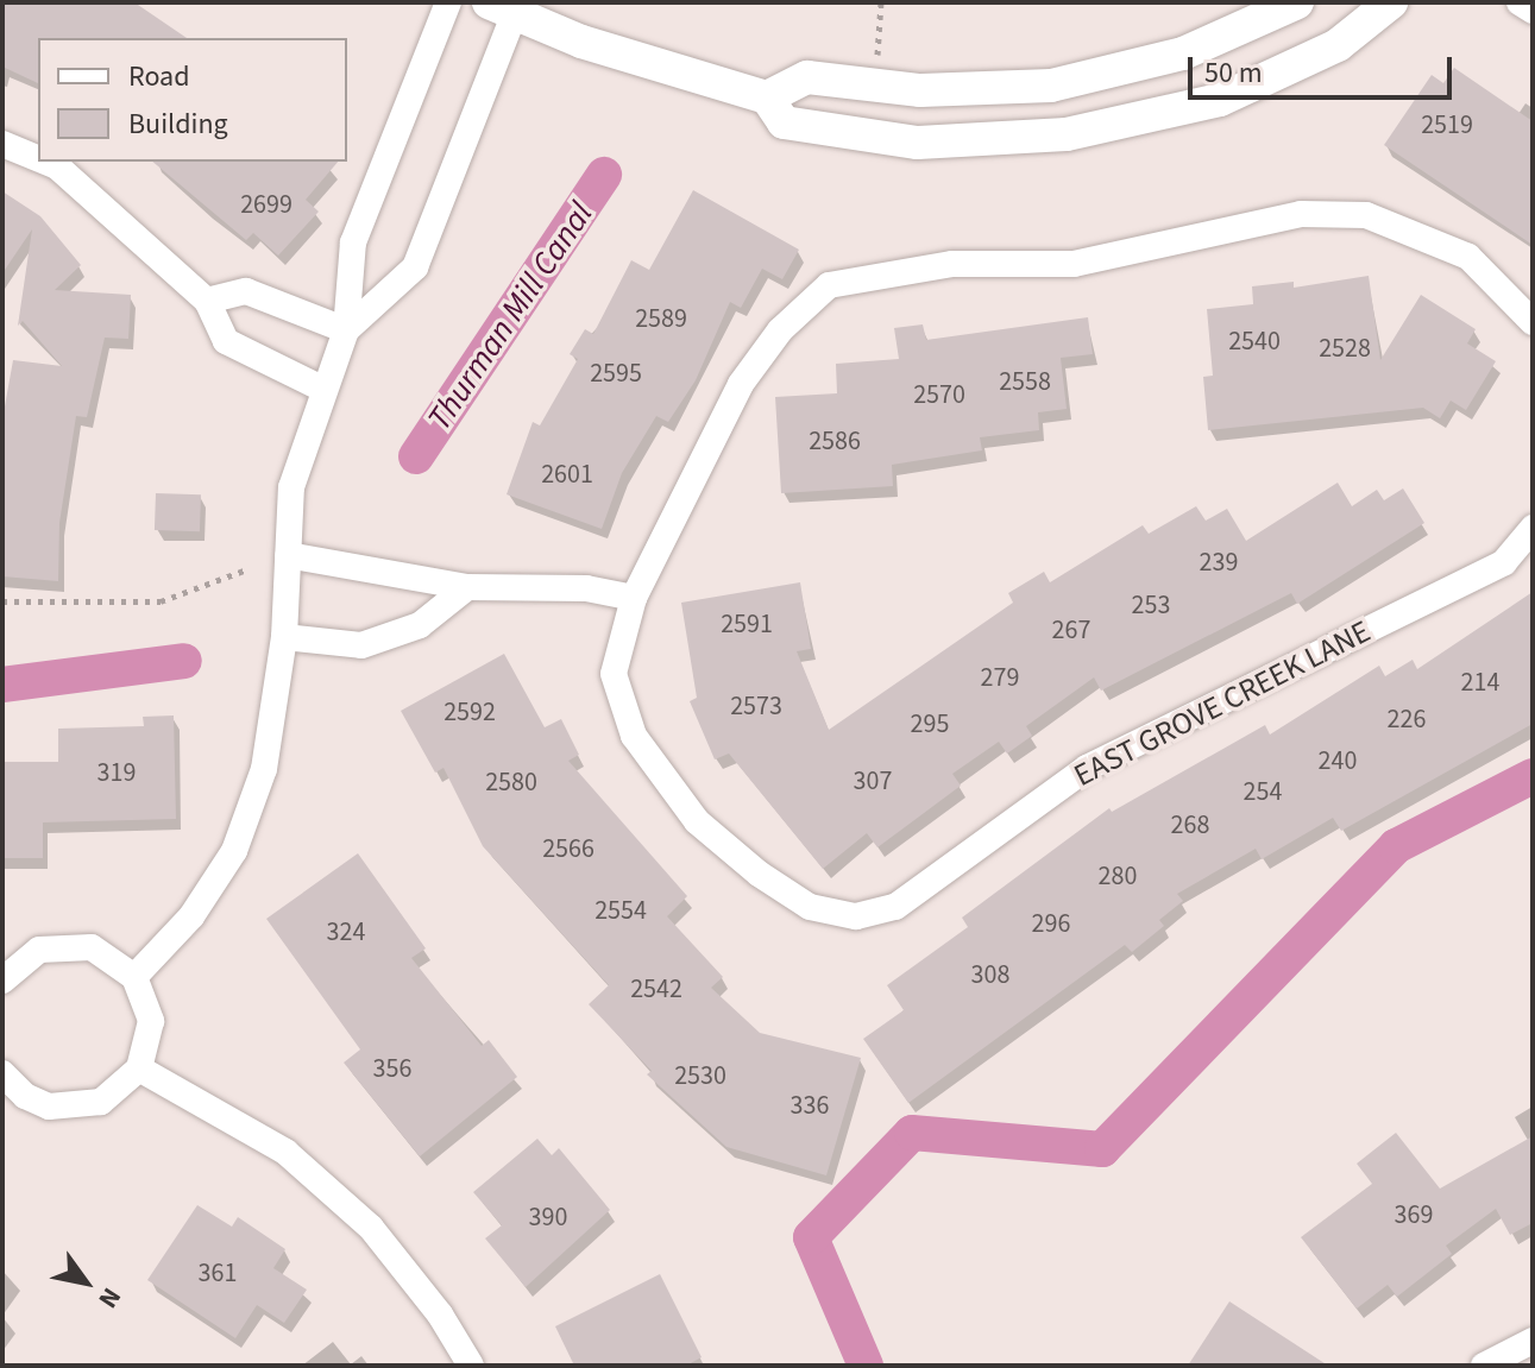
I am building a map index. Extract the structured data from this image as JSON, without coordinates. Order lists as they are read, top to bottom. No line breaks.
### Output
{"streets":{"street":["EAST GROVE CREEK LANE"]},"water":["Thurman Mill Canal"],"house_numbers":["2519","2699","2589","2540","2528","2595","2558","2570","2586","2601","239","253","2591","267","279","214","2573","2592","226","295","240","319","307","2580","254","268","2566","280","2554","296","324","308","2542","356","2530","336","369","390","361"],"legend":["Road","Building"],"scale_bar":"50 m","north":"bottom right"}
